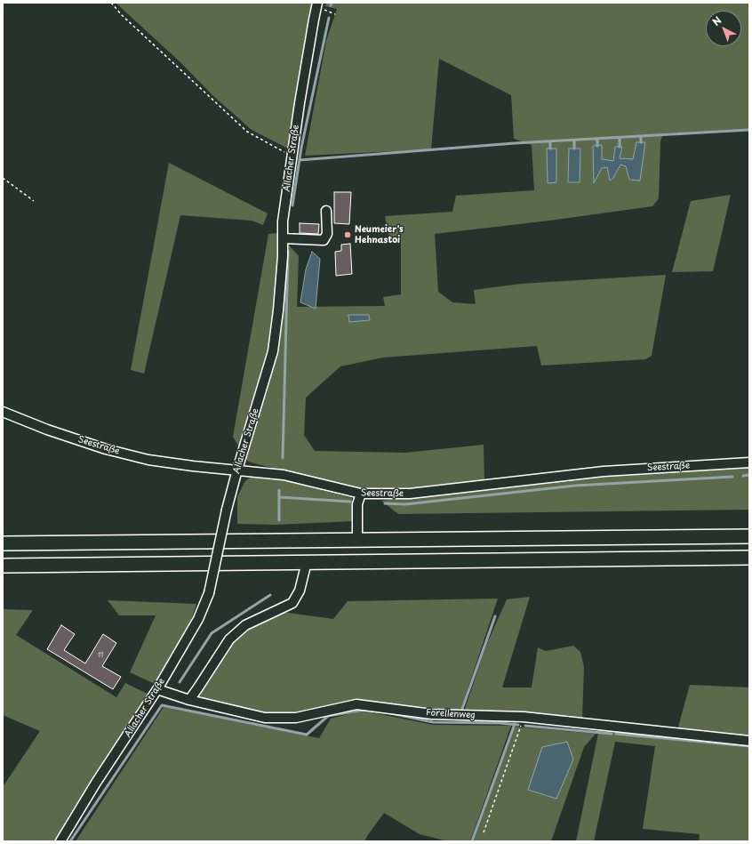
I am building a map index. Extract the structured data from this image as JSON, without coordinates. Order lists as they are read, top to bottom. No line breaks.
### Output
{"streets":{"street":["Allacher Straße","Seestraße","Forellenweg"]},"crossings":[["Allacher Straße","Seestraße"],["Allacher Straße","Forellenweg"]],"places":["Neumeier's Hehnastoi"],"house_numbers":["11"],"north":"top left"}
